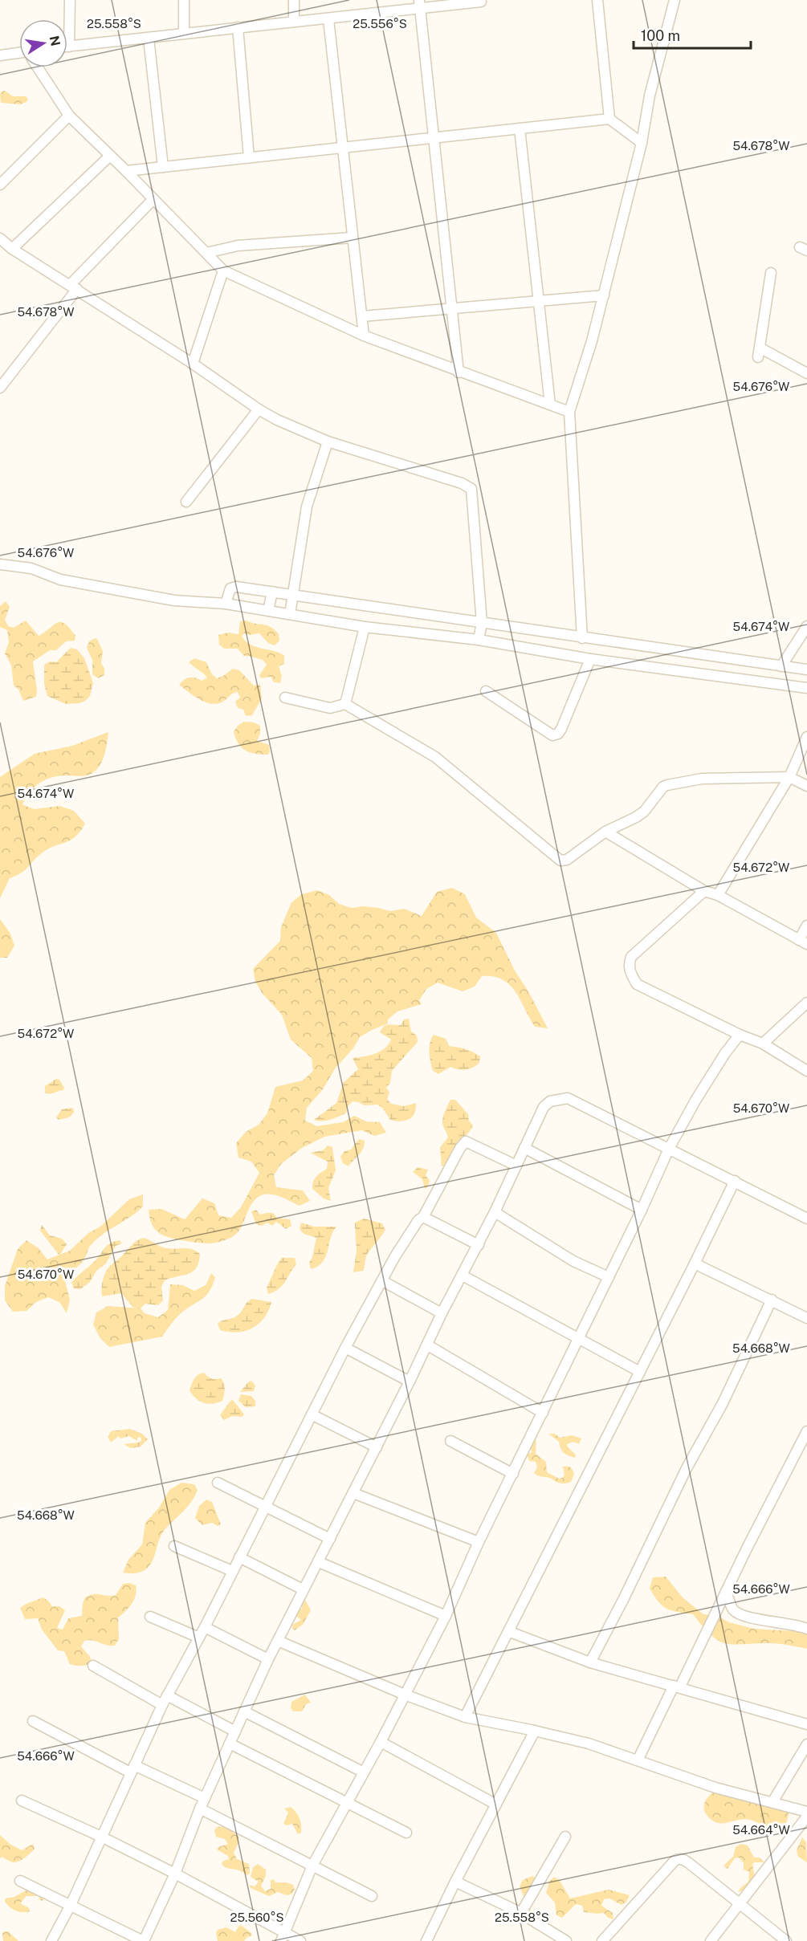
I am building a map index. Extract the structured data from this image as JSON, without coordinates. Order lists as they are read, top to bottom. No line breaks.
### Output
{"scale_bar":"100 m","north":"right","coordinates":["25.558°S","25.556°S","54.678°W","54.676°W","54.674°W","54.672°W","54.670°W","54.668°W","54.666°W","54.664°W","25.560°S"]}
